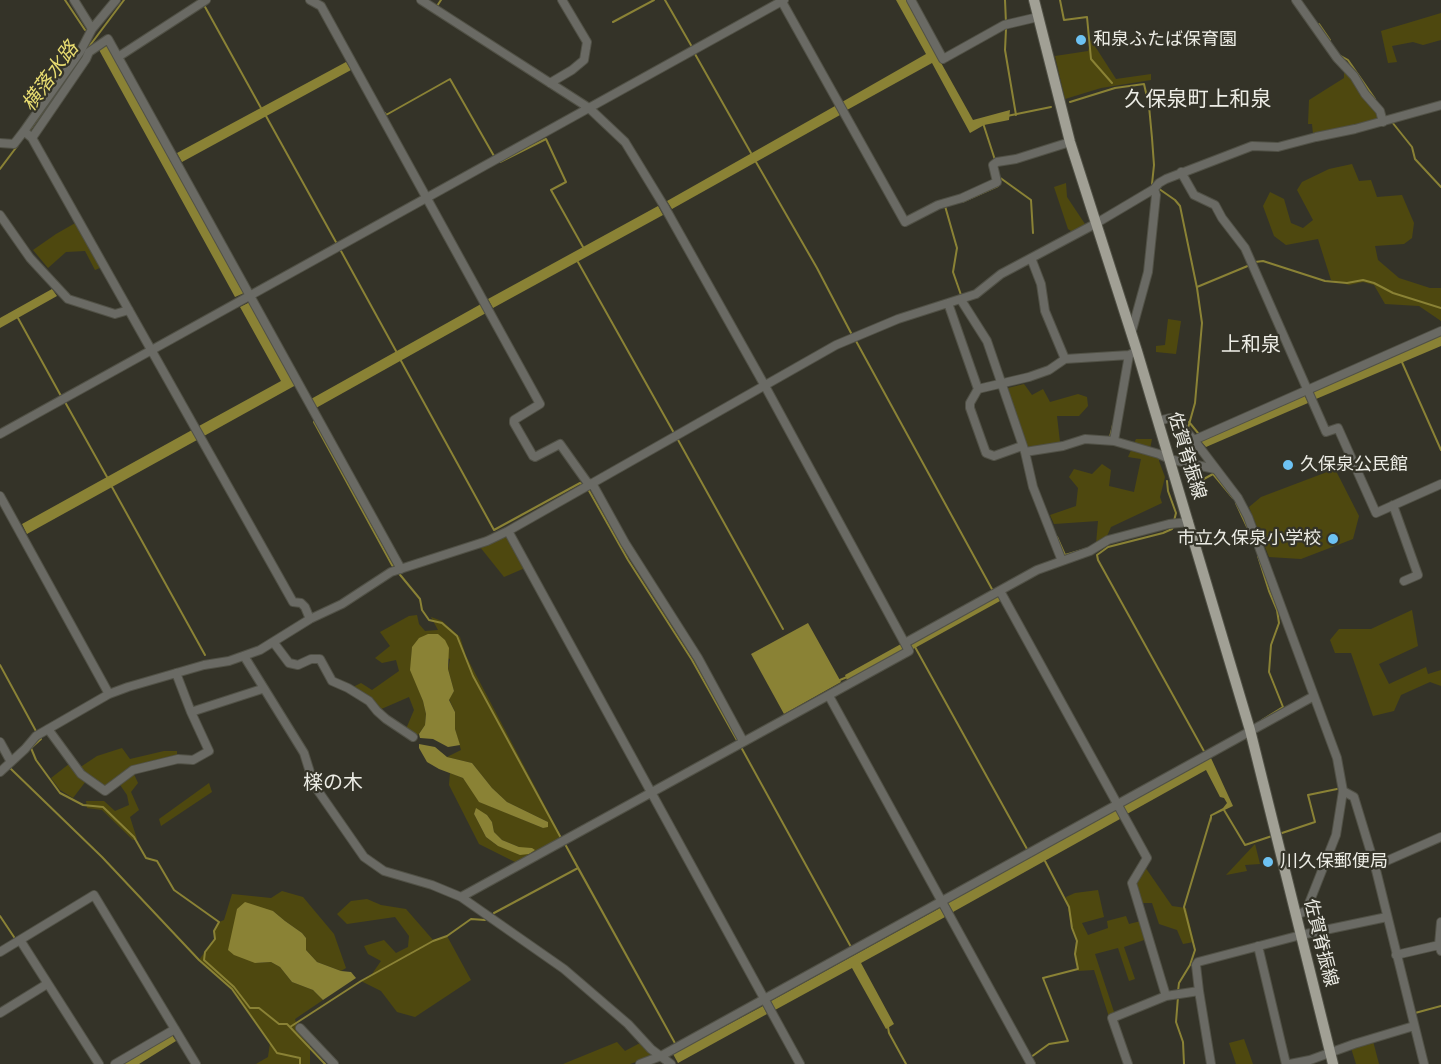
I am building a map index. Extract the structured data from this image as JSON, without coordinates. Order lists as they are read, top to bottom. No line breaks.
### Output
{"streets":{"main road":["佐賀脊振線"]},"districts":["久保泉町上和泉","上和泉","檪の木"],"water":["横落水路"],"places":["和泉ふたば保育園","久保泉公民館","市立久保泉小学校","川久保郵便局"]}
